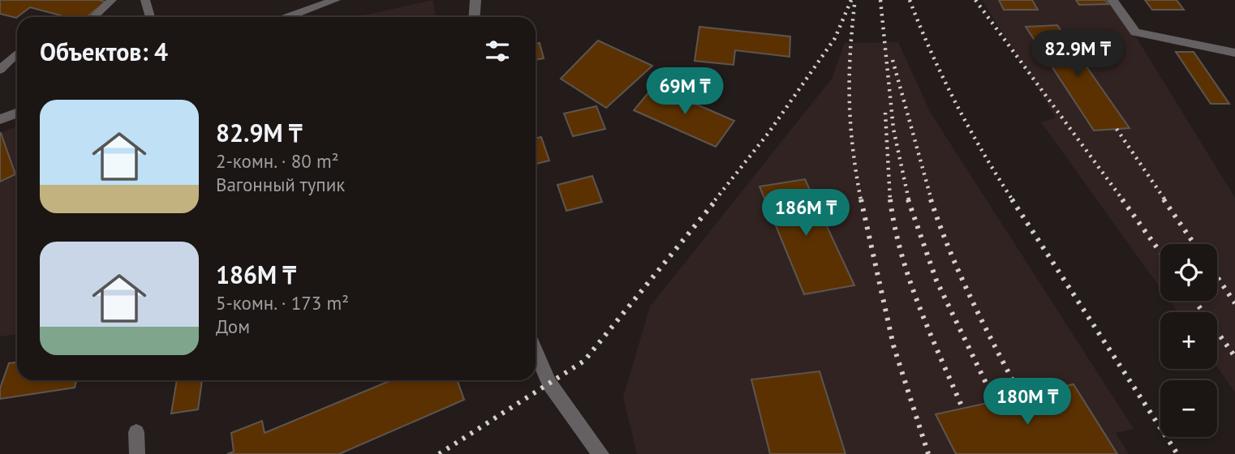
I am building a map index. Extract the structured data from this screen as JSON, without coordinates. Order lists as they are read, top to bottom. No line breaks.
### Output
{"page":{"heading":"Объектов: 4","price":["82.9M ₸","69M ₸","186M ₸","180M ₸"],"list":[{"name":"82.9M ₸","note":"2-комн. · 80 m² · Вагонный тупик"},{"name":"186M ₸","note":"5-комн. · 173 m² · Дом"}],"map_buttons":["+","−"]}}
